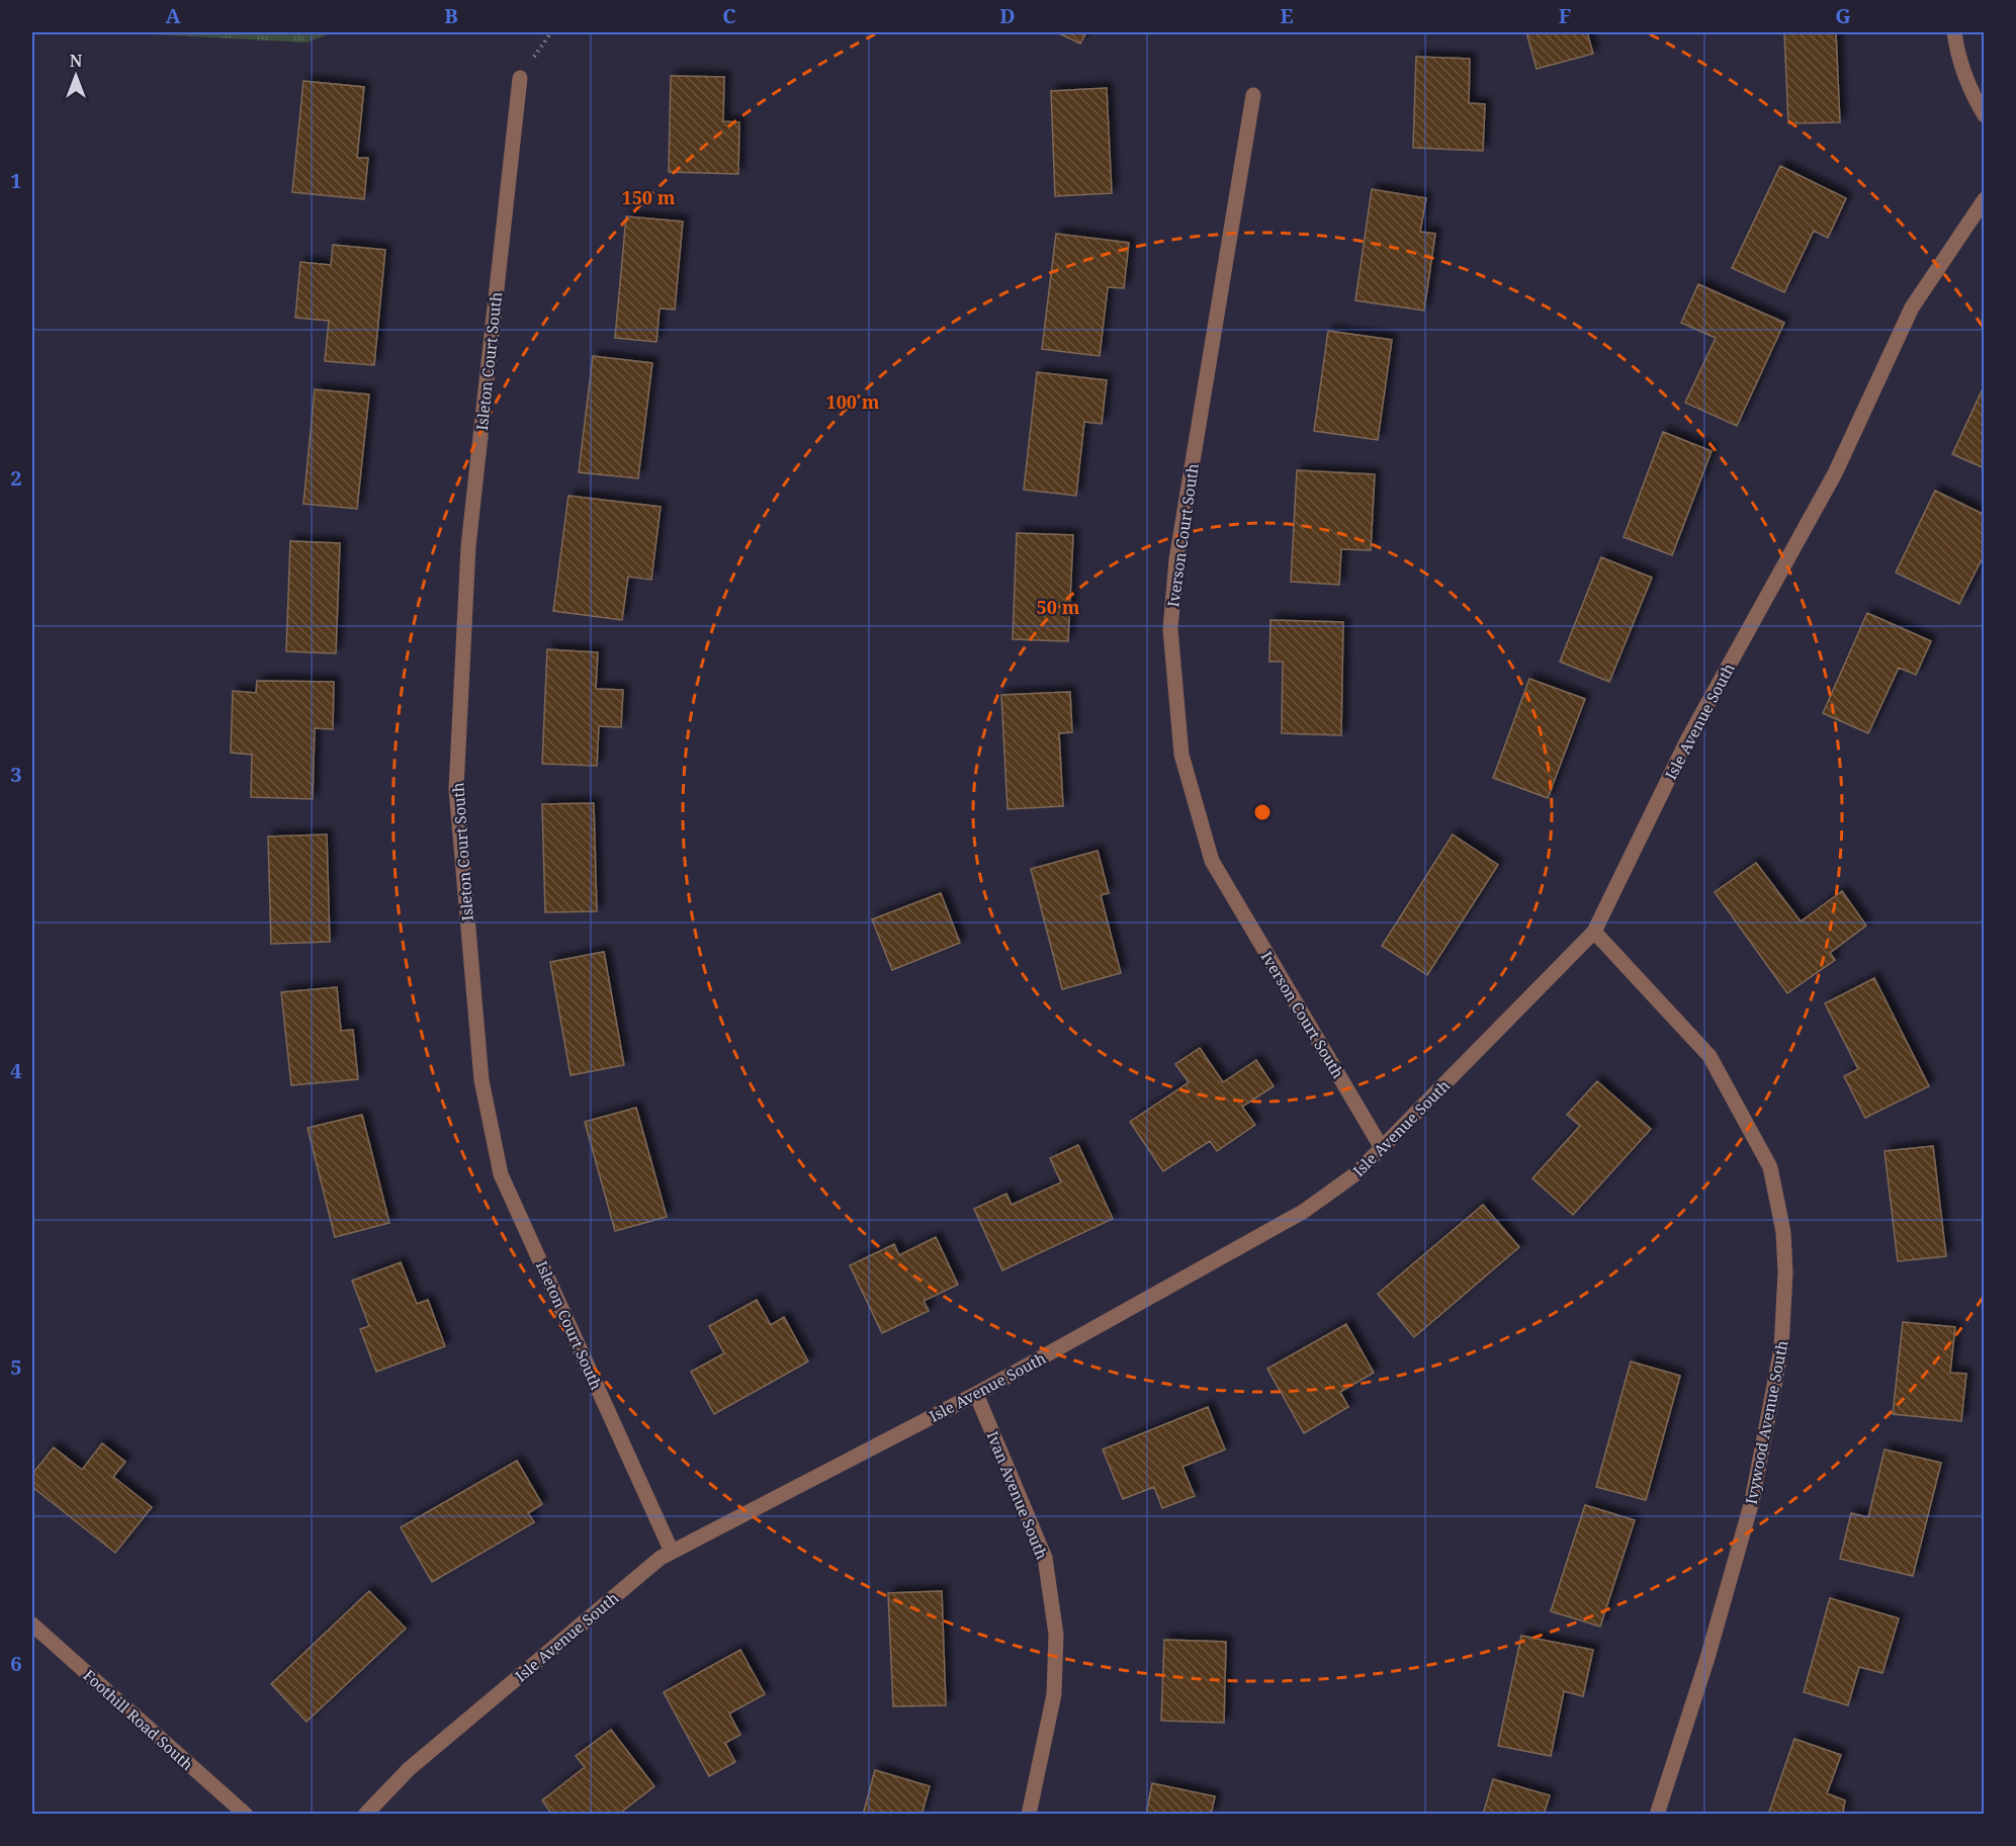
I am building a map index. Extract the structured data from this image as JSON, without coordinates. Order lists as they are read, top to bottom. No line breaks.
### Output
{"streets":{"street":["Isleton Court South","Iverson Court South","Isle Avenue South","Ivywood Avenue South","Ivan Avenue South","Foothill Road South"]},"crossings":[["Isleton Court South","Isle Avenue South"],["Iverson Court South","Isle Avenue South"],["Isle Avenue South","Ivywood Avenue South"],["Isle Avenue South","Ivan Avenue South"]],"north":"top","grid":{"columns":["A","B","C","D","E","F","G"],"rows":["1","2","3","4","5","6"]},"rings":["150 m","100 m","50 m"]}
